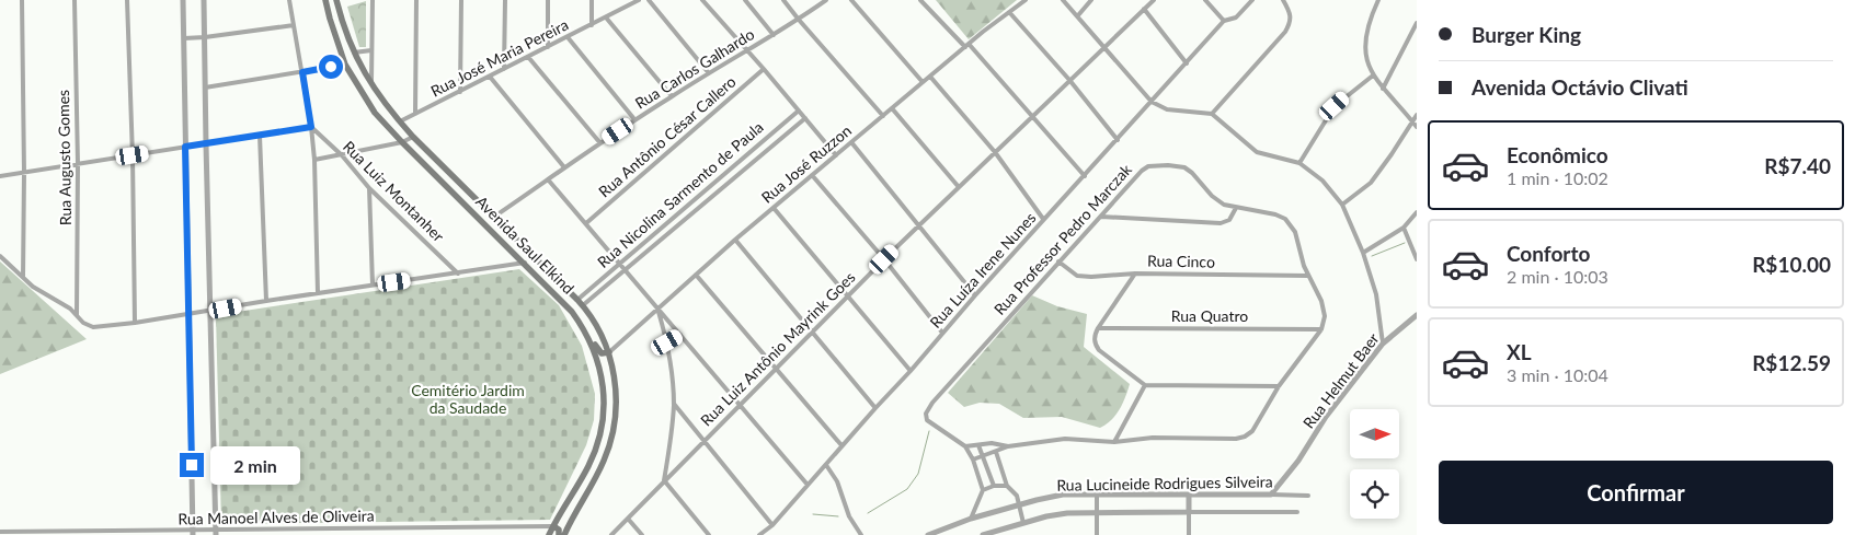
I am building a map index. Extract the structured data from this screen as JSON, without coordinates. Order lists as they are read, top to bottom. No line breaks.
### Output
{"streets":{"main road":["Avenida Saul Elkind"],"street":["Rua José Maria Pereira","Rua Carlos Galhardo","Rua Antônio César Callero","Rua Augusto Gomes","Rua José Ruzzon","Rua Luiz Montanher","Rua Nicolina Sarmento de Paula","Rua Professor Pedro Marczak","Rua Cinco","Rua Luíza Irene Nunes","Rua Quatro","Rua Luiz Antônio Mayrink Goes","Rua Helmut Baer","Rua Lucineide Rodrigues Silveira","Rua Manoel Alves de Oliveira"]},"crossings":[["Rua José Maria Pereira","Avenida Saul Elkind"],["Rua Carlos Galhardo","Avenida Saul Elkind"],["Rua José Ruzzon","Avenida Saul Elkind"],["Rua Nicolina Sarmento de Paula","Avenida Saul Elkind"],["Rua Professor Pedro Marczak","Rua Cinco"],["Rua Professor Pedro Marczak","Rua Quatro"],["Avenida Saul Elkind","Rua Manoel Alves de Oliveira"],["Rua Helmut Baer","Rua Lucineide Rodrigues Silveira"]],"parks":["Cemitério Jardim da Saudade"],"north":"right","page":{"banner":["Burger King","Avenida Octávio Clivati"],"list":[{"name":"Econômico","note":"1 min · 10:02","value":"R$7.40"},{"name":"Conforto","note":"2 min · 10:03","value":"R$10.00"},{"name":"XL","note":"3 min · 10:04","value":"R$12.59"}],"bubble":"2 min","buttons":"Confirmar"}}
